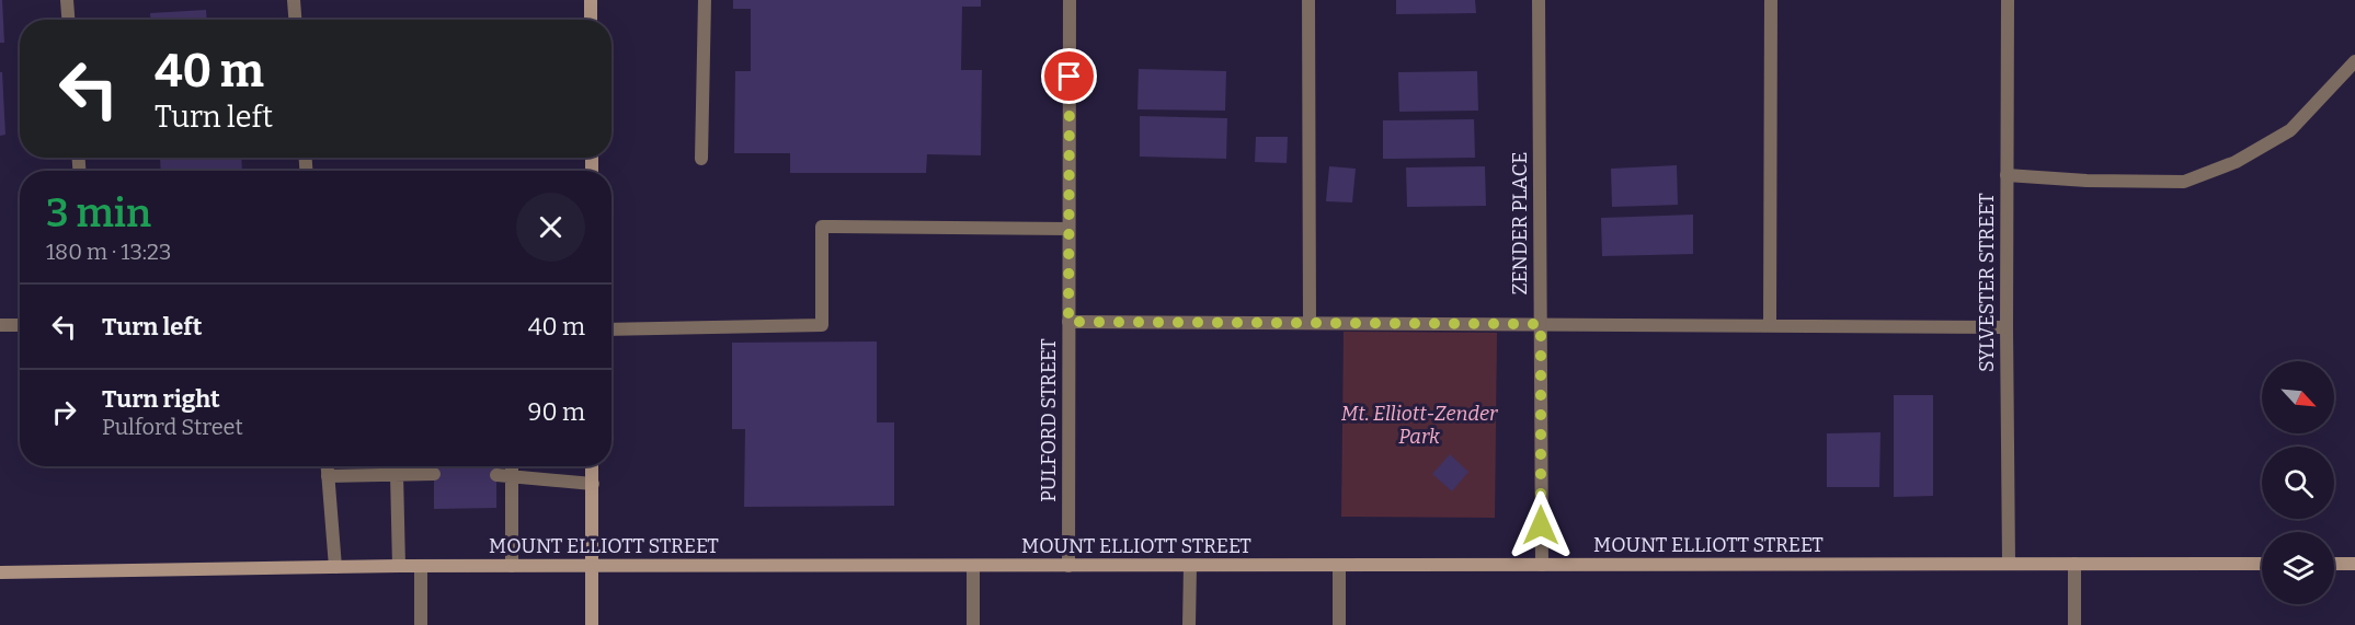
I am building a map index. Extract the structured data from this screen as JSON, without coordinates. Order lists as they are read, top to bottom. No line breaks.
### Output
{"streets":{"main road":["MOUNT ELLIOTT STREET"],"street":["ZENDER PLACE","SYLVESTER STREET","PULFORD STREET"]},"crossings":[["ZENDER PLACE","MOUNT ELLIOTT STREET"],["SYLVESTER STREET","MOUNT ELLIOTT STREET"],["PULFORD STREET","MOUNT ELLIOTT STREET"]],"parks":["Mt. Elliott-Zender Park"],"north":"bottom right","page":{"turn":["40 m","Turn left"],"heading":["3 min","180 m · 13:23"],"list":[{"name":"Turn left","value":"40 m"},{"name":"Turn right","note":"Pulford Street","value":"90 m"}]}}
